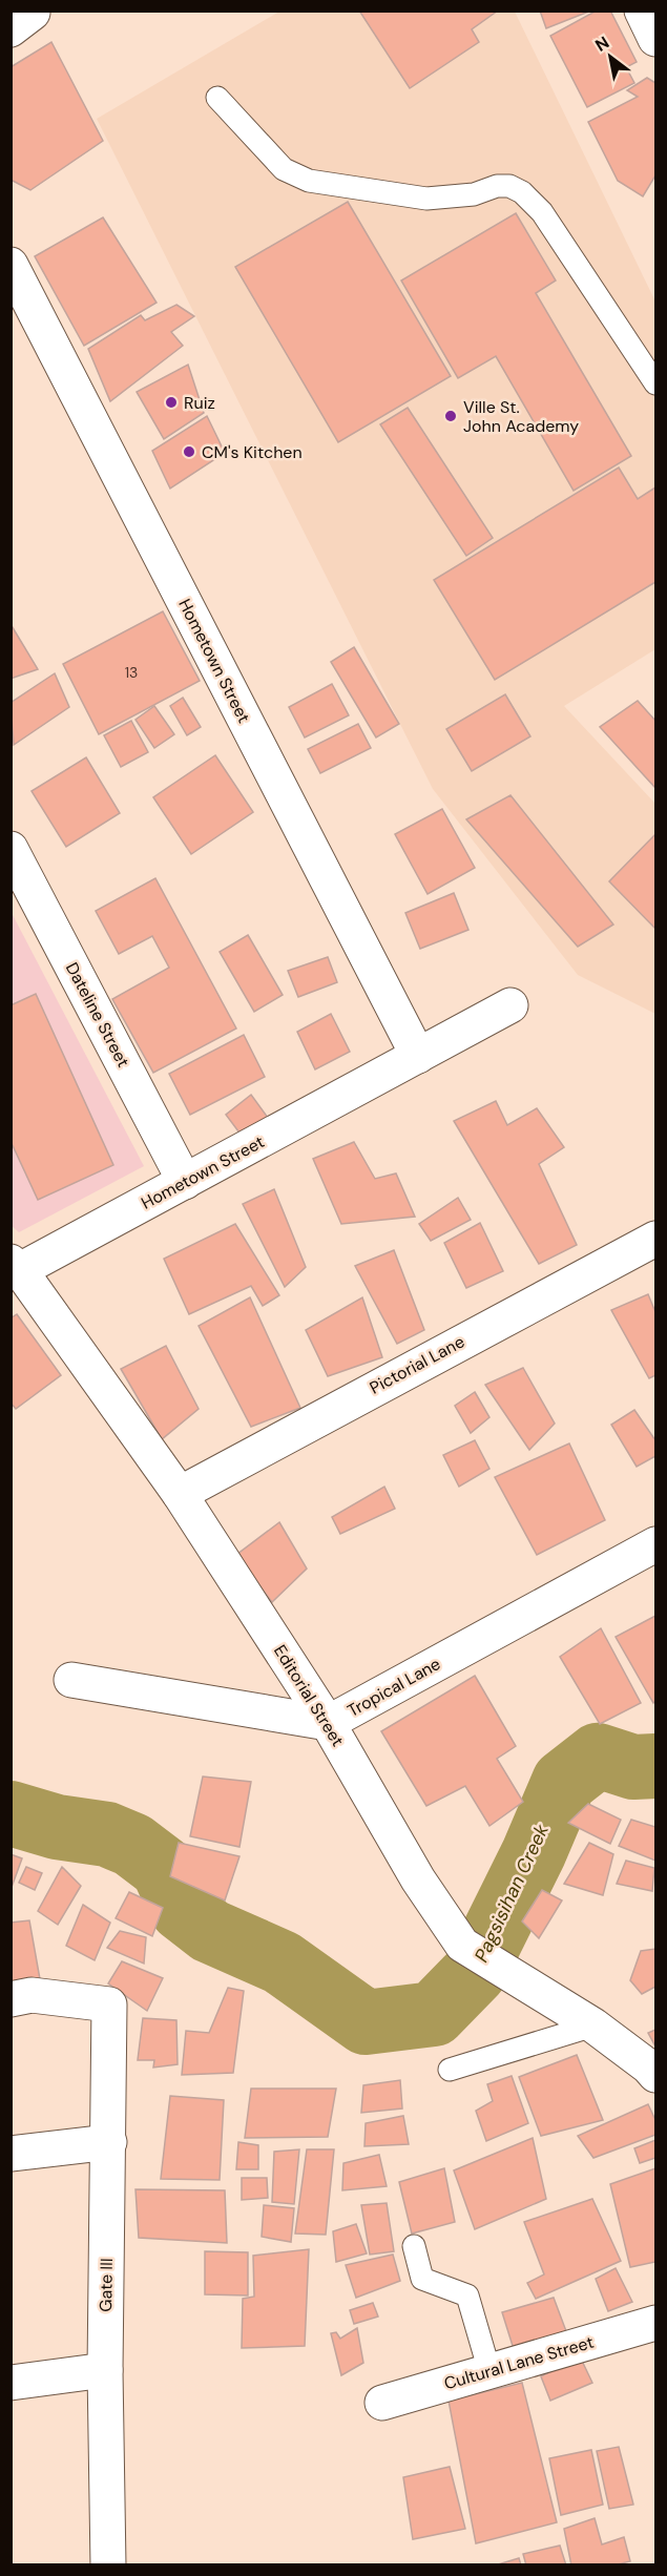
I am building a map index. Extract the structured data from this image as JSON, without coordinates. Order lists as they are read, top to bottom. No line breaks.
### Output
{"streets":{"street":["Hometown Street","Dateline Street","Pictorial Lane","Tropical Lane","Editorial Street","Gate III","Cultural Lane Street"]},"crossings":[["Hometown Street","Dateline Street"],["Hometown Street","Editorial Street"],["Pictorial Lane","Editorial Street"],["Tropical Lane","Editorial Street"]],"water":["Pagsisihan Creek"],"places":["Ruiz","Ville St. John Academy","CM's Kitchen"],"house_numbers":["13"],"north":"top left"}
